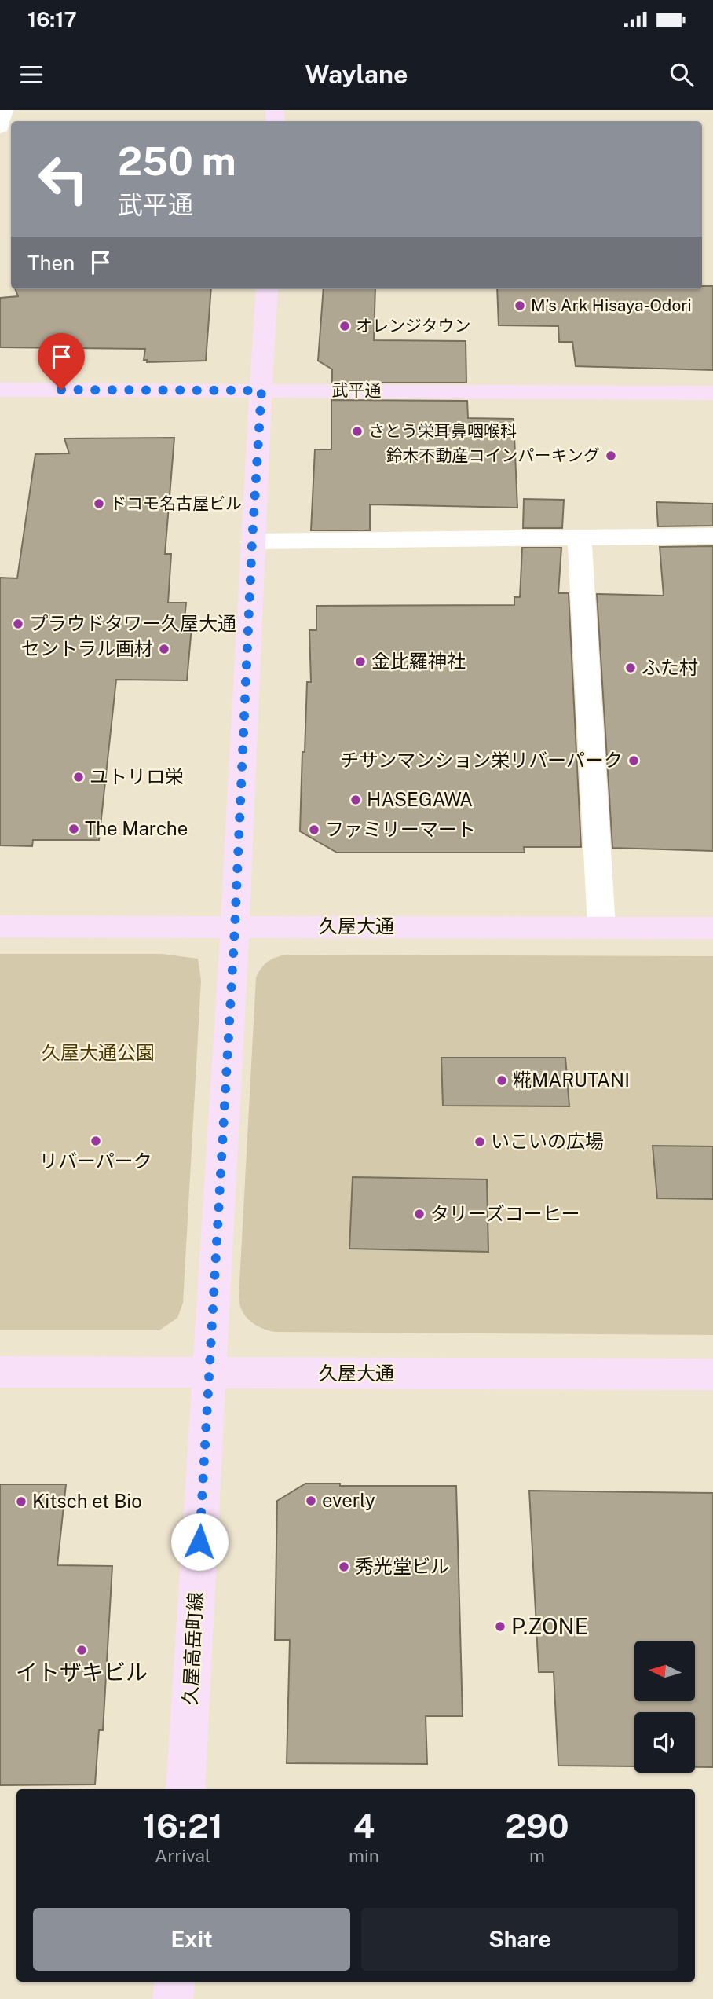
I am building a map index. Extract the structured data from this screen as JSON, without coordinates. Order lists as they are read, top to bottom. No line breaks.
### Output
{"streets":{"street":["武平通","久屋大通","久屋高岳町線"]},"crossings":[["武平通","久屋高岳町線"],["久屋大通","久屋高岳町線"]],"parks":["久屋大通公園"],"places":["M’s Ark Hisaya-Odori","オレンジタウン","さとう栄耳鼻咽喉科","鈴木不動産コインパーキング","ドコモ名古屋ビル","プラウドタワー久屋大通","セントラル画材","金比羅神社","ふた村","チサンマンション栄リバーパーク","ユトリロ栄","HASEGAWA","The Marche","ファミリーマート","糀MARUTANI","リバーパーク","いこいの広場","タリーズコーヒー","everly","Kitsch et Bio","秀光堂ビル","P.ZONE","イトザキビル"],"north":"left","page":{"status":"16:17","header":"Waylane","turn":["250 m","武平通"],"then":"Then","eta":["16:21","Arrival","4","min","290","m"],"buttons":["Exit","Share"]}}
